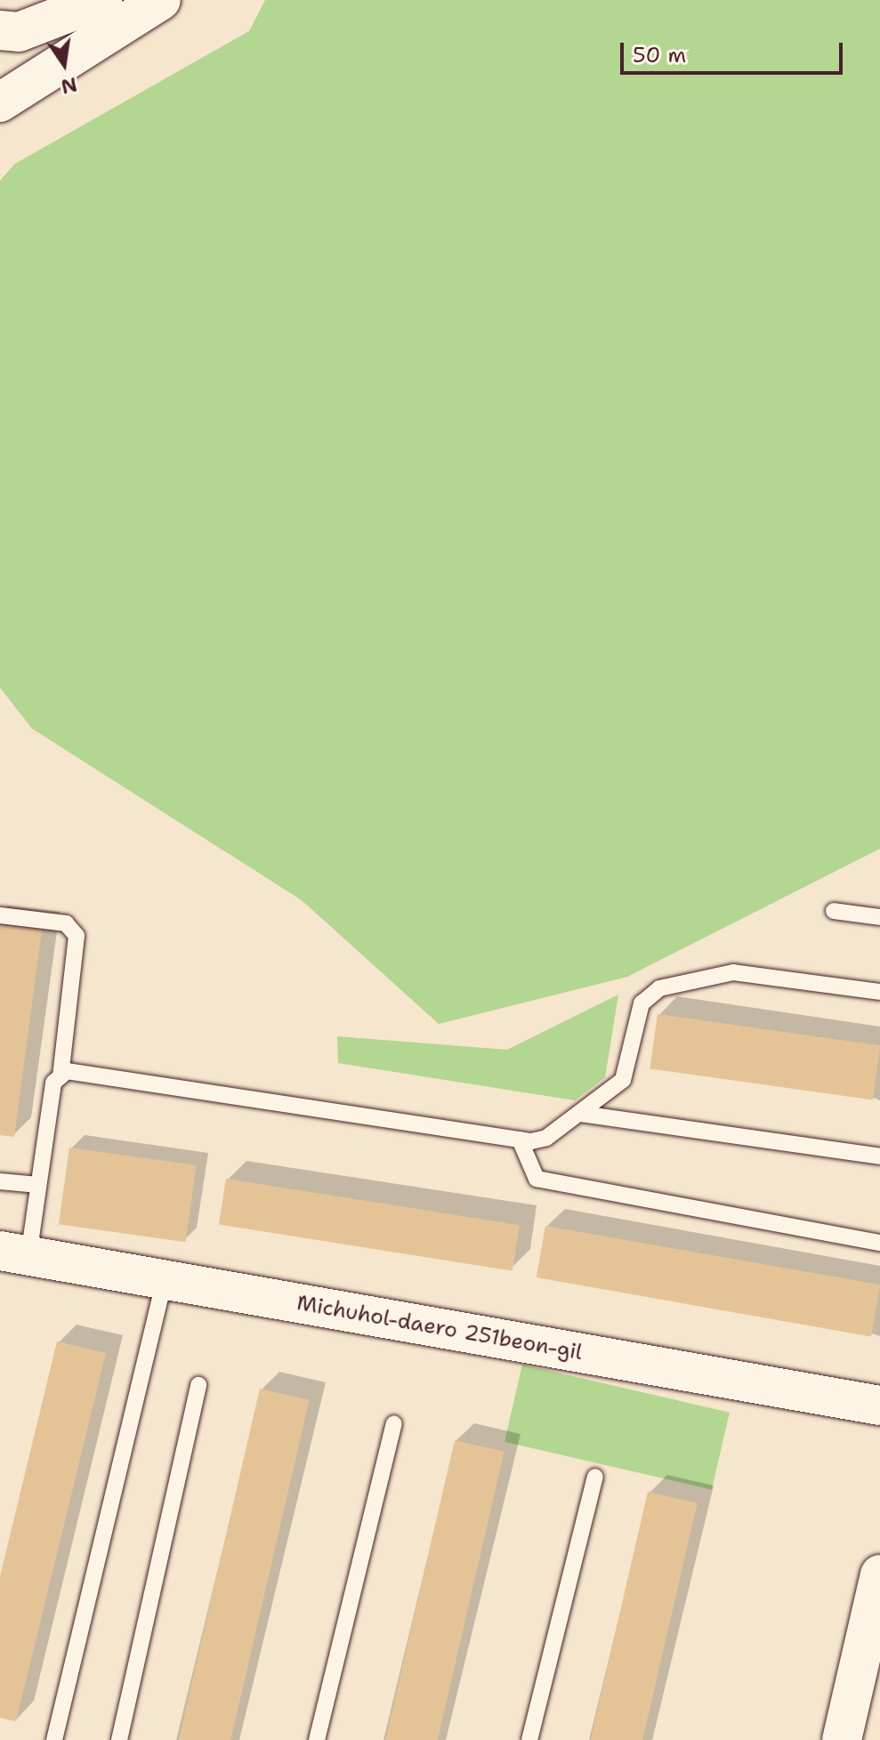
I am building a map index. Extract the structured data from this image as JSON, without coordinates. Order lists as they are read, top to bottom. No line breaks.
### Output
{"streets":{"street":["Michuhol-daero 251beon-gil"]},"scale_bar":"50 m","north":"bottom"}
